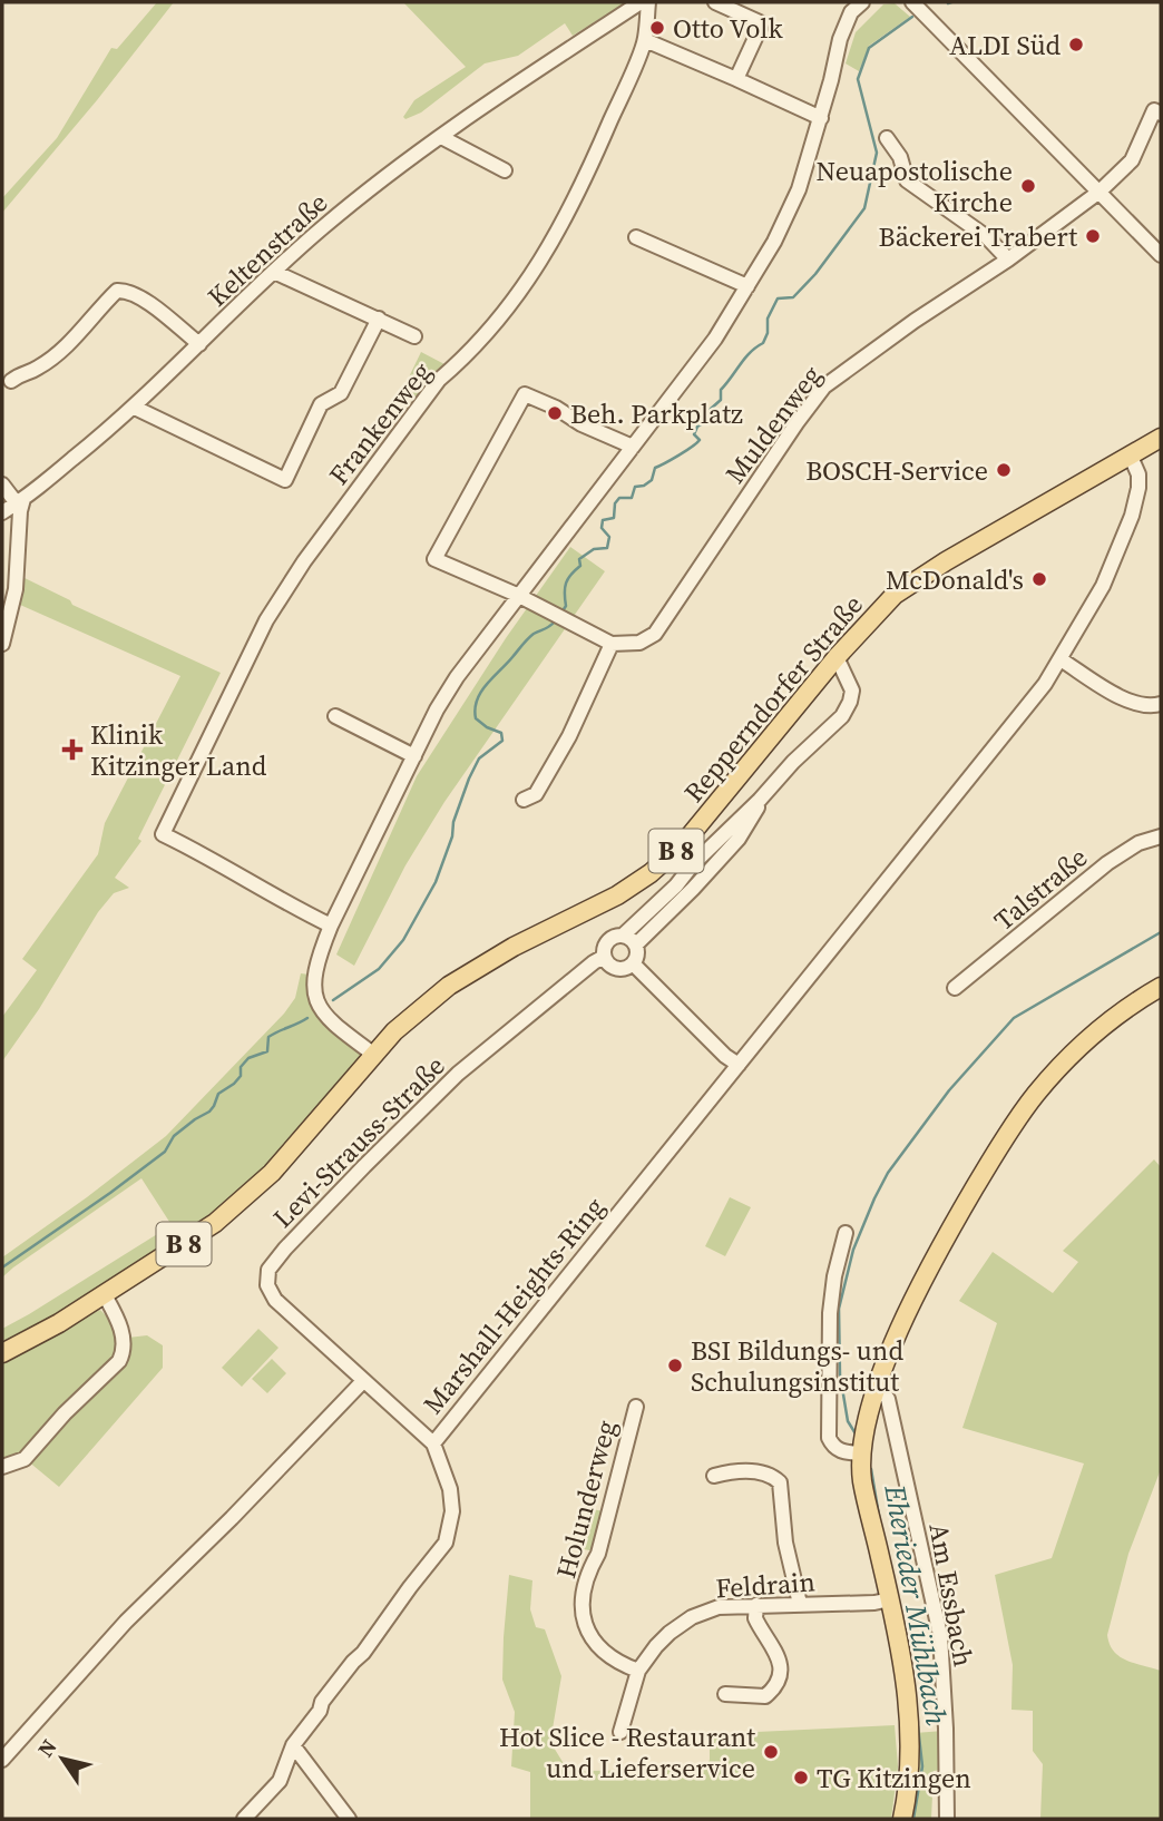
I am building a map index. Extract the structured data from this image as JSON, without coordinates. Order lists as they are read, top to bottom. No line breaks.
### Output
{"streets":{"main road":["Repperndorfer Straße","B 8"],"street":["Keltenstraße","Frankenweg","Muldenweg","Talstraße","Levi-Strauss-Straße","Marshall-Heights-Ring","Holunderweg","Feldrain","Am Essbach"]},"crossings":[["Keltenstraße","Frankenweg"],["Repperndorfer Straße","Levi-Strauss-Straße"],["Repperndorfer Straße","Marshall-Heights-Ring"],["Levi-Strauss-Straße","Marshall-Heights-Ring"],["Holunderweg","Feldrain"]],"water":["Eherieder Mühlbach"],"places":{"other":["Otto Volk","ALDI Süd","Neuapostolische Kirche","Bäckerei Trabert","Beh. Parkplatz","BOSCH-Service","McDonald's","BSI Bildungs- und Schulungsinstitut","Hot Slice - Restaurant und Lieferservice","TG Kitzingen"],"health":["Klinik Kitzinger Land"]},"north":"top left"}
